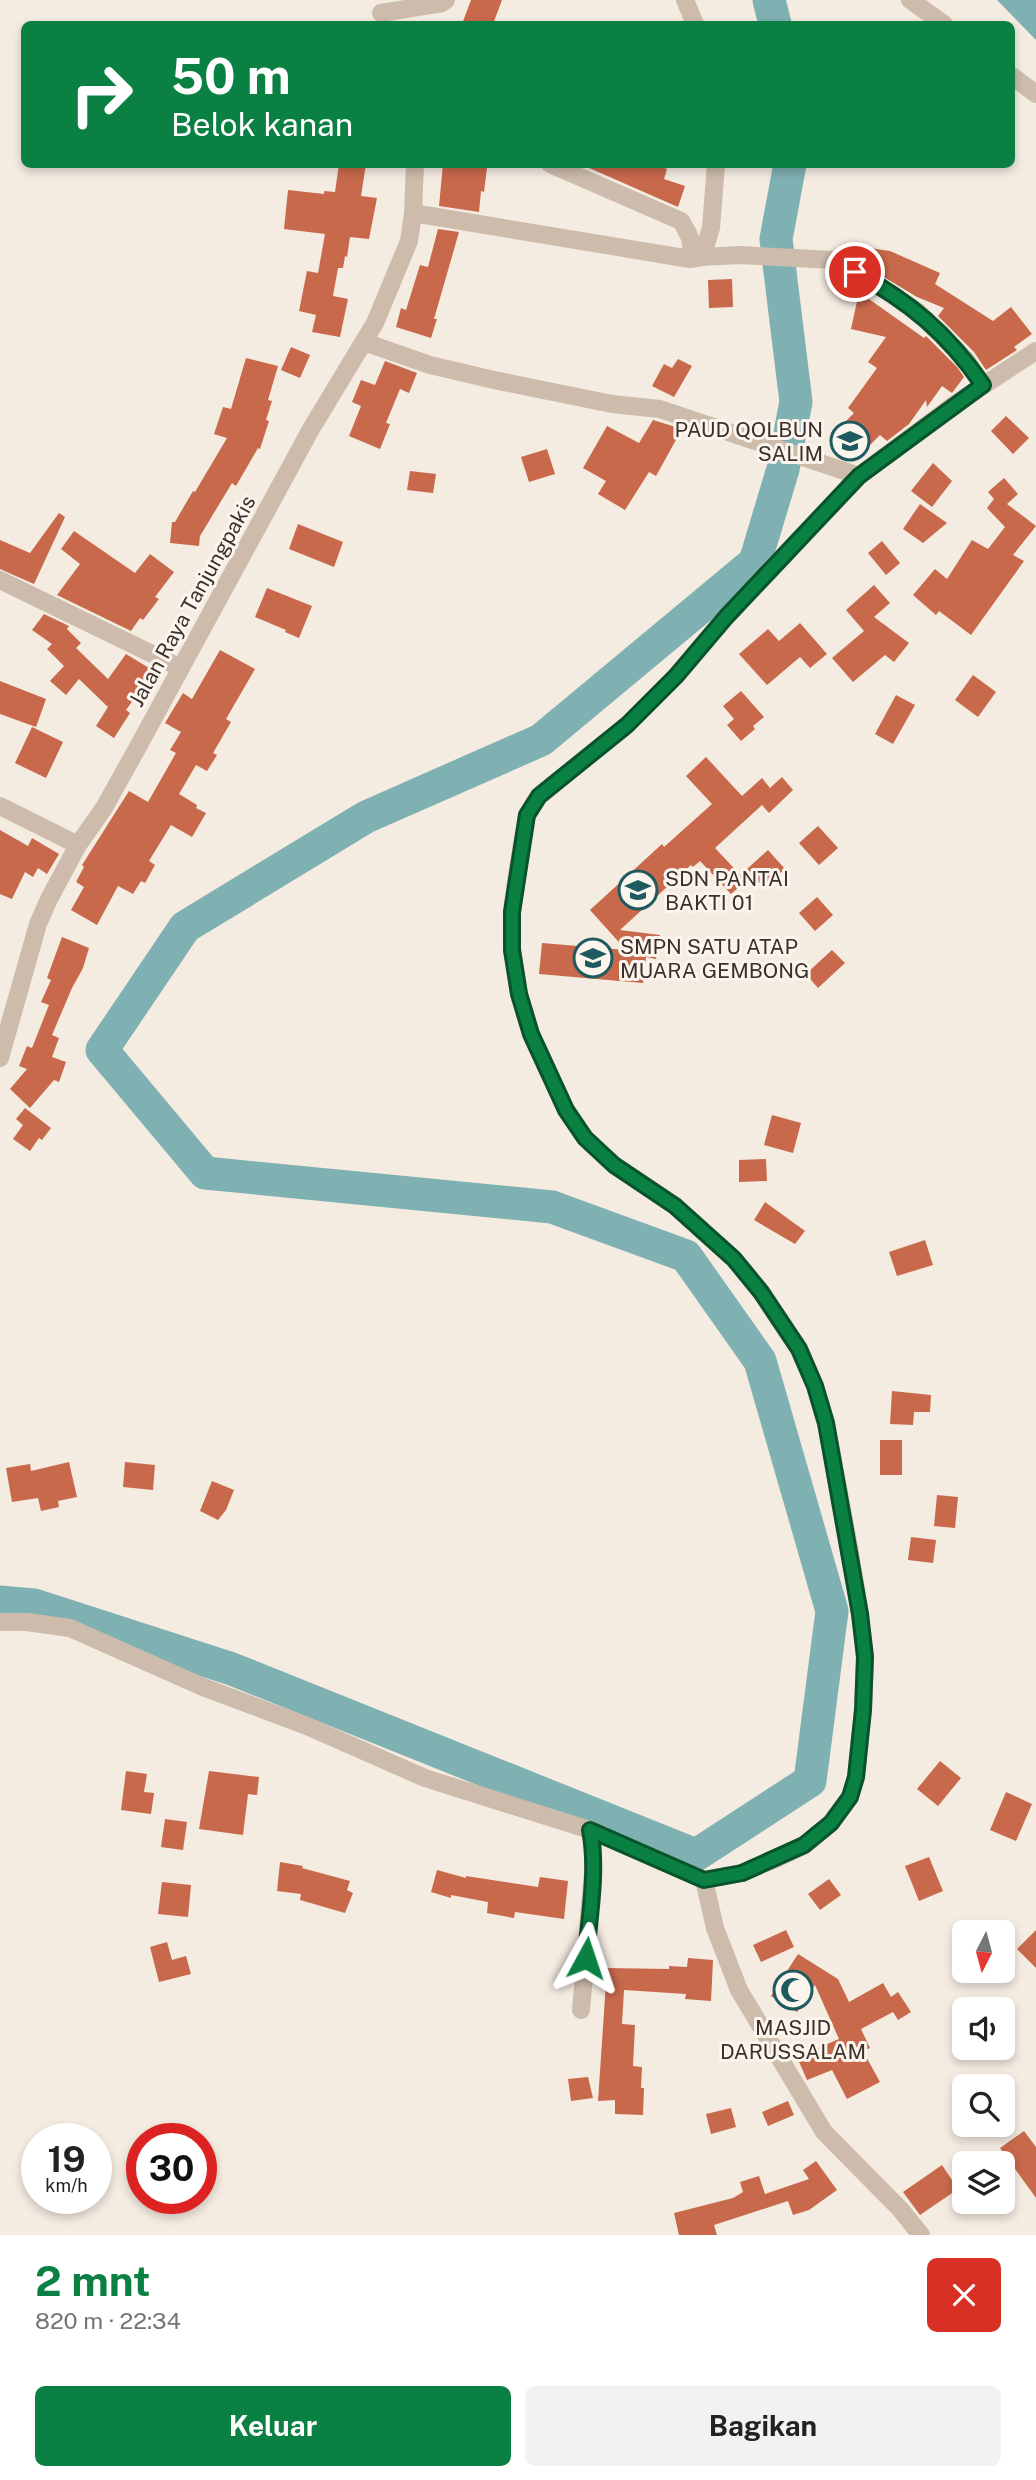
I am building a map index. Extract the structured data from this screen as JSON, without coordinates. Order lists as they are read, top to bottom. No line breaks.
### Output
{"streets":{"street":["Jalan Raya Tanjungpakis"]},"places":{"school or university":["PAUD QOLBUN SALIM","SDN PANTAI BAKTI 01","SMPN SATU ATAP MUARA GEMBONG"],"mosque":["MASJID DARUSSALAM"]},"north":"bottom","page":{"turn":["50 m","Belok kanan"],"speed":"19 km/h","limit":"30","heading":["2 mnt","820 m · 22:34"],"buttons":["Keluar","Bagikan"]}}
